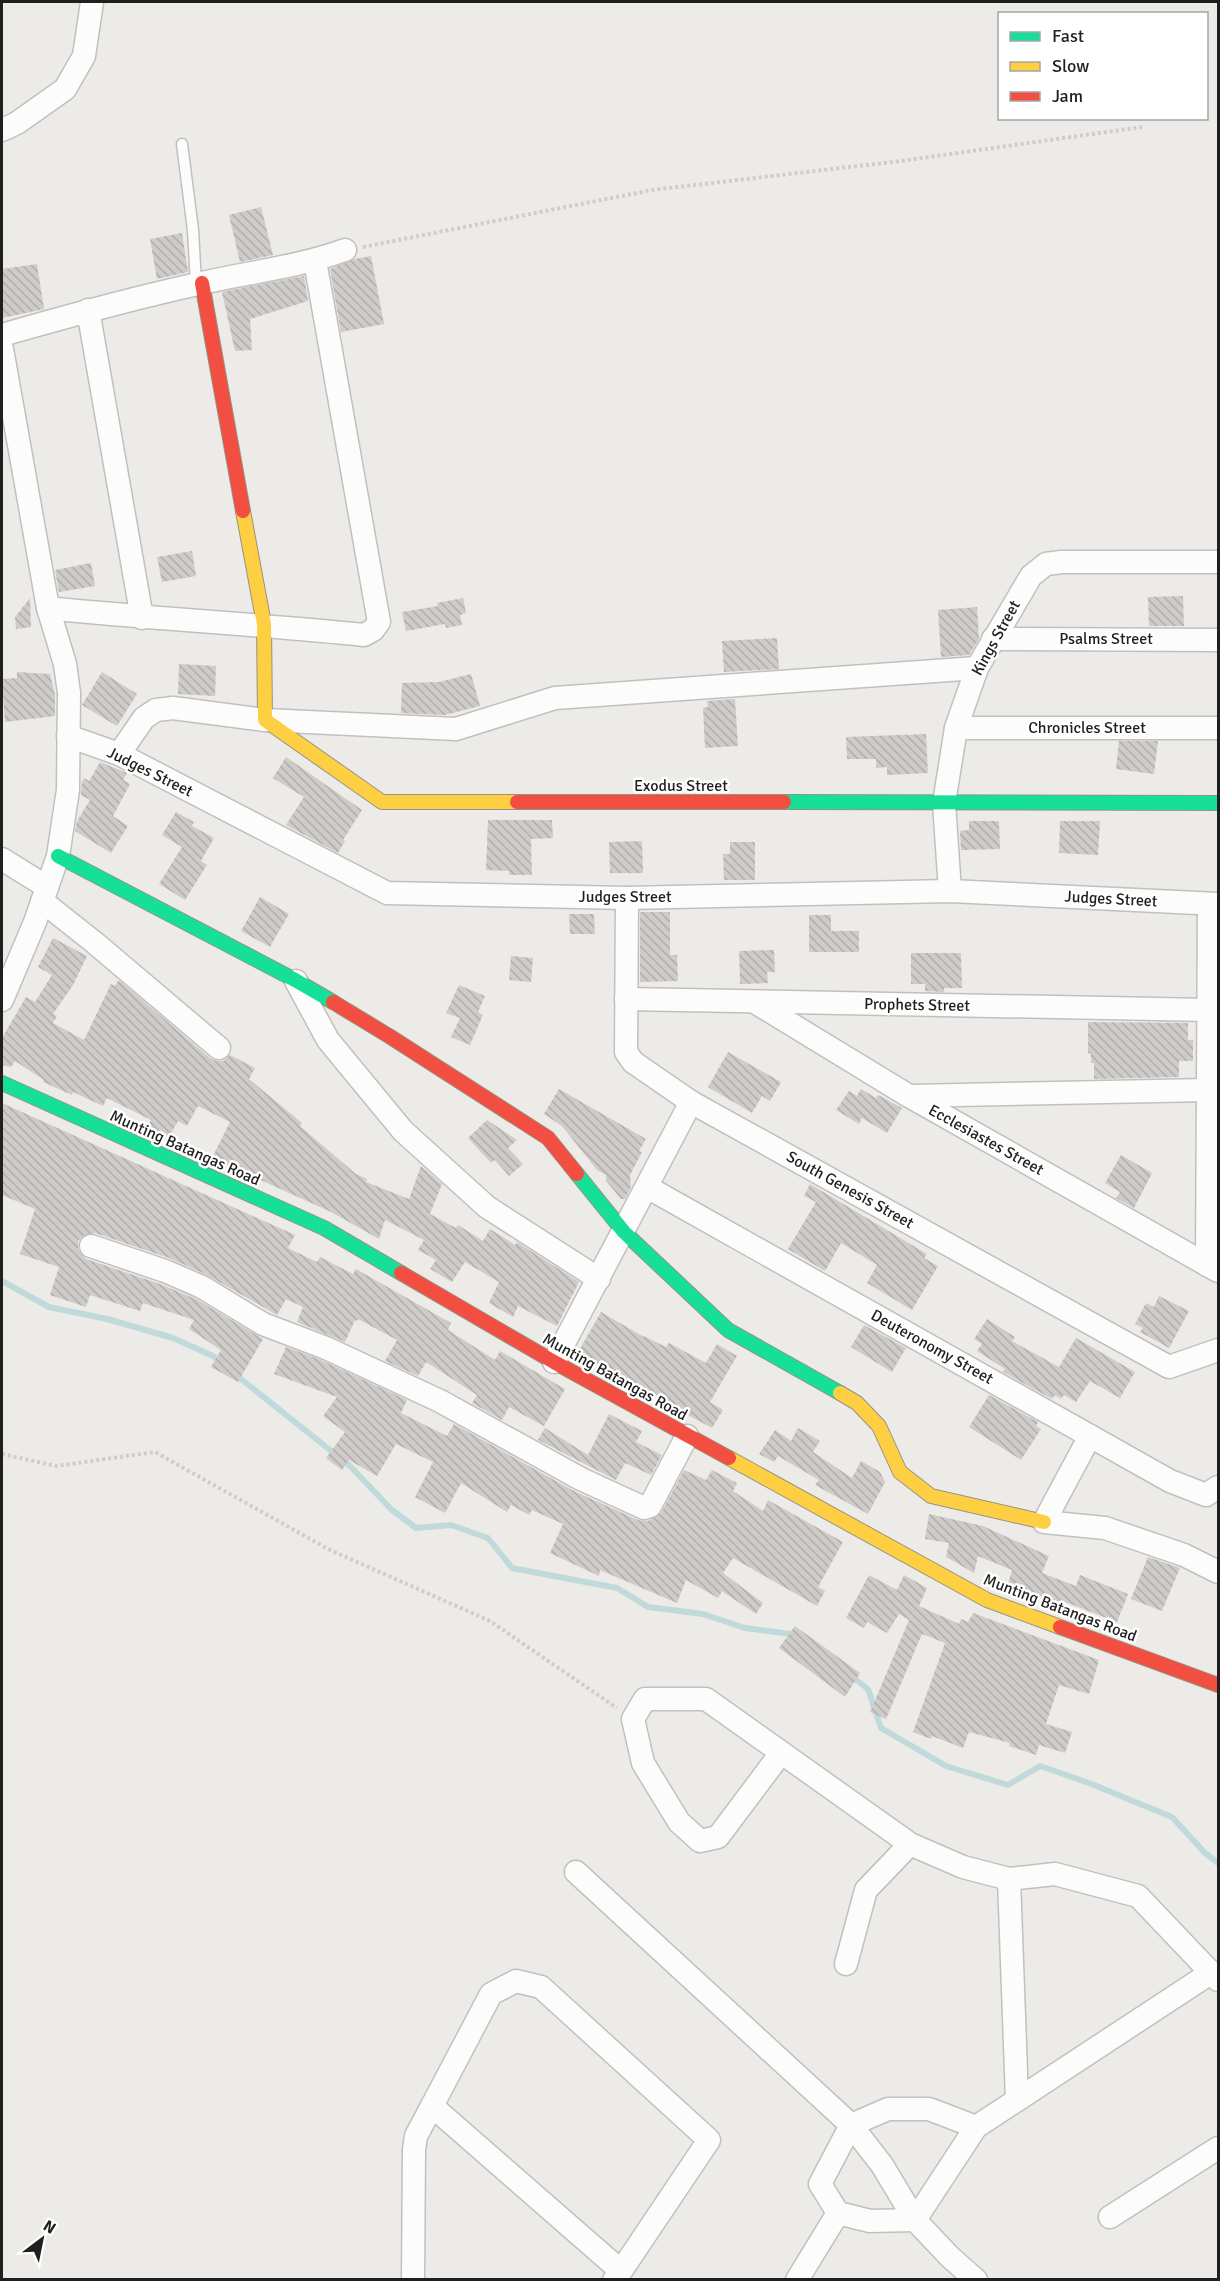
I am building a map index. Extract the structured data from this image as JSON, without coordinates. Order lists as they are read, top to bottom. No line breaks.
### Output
{"streets":{"street":["Kings Street","Psalms Street","Chronicles Street","Judges Street","Exodus Street","Prophets Street","Ecclesiastes Street","Munting Batangas Road","South Genesis Street","Deuteronomy Street"]},"crossings":[["Kings Street","Psalms Street"],["Kings Street","Chronicles Street"],["Kings Street","Judges Street"],["Kings Street","Exodus Street"],["Judges Street","South Genesis Street"],["Prophets Street","Ecclesiastes Street"],["Prophets Street","South Genesis Street"]],"legend":["Fast","Slow","Jam"],"north":"top right"}
